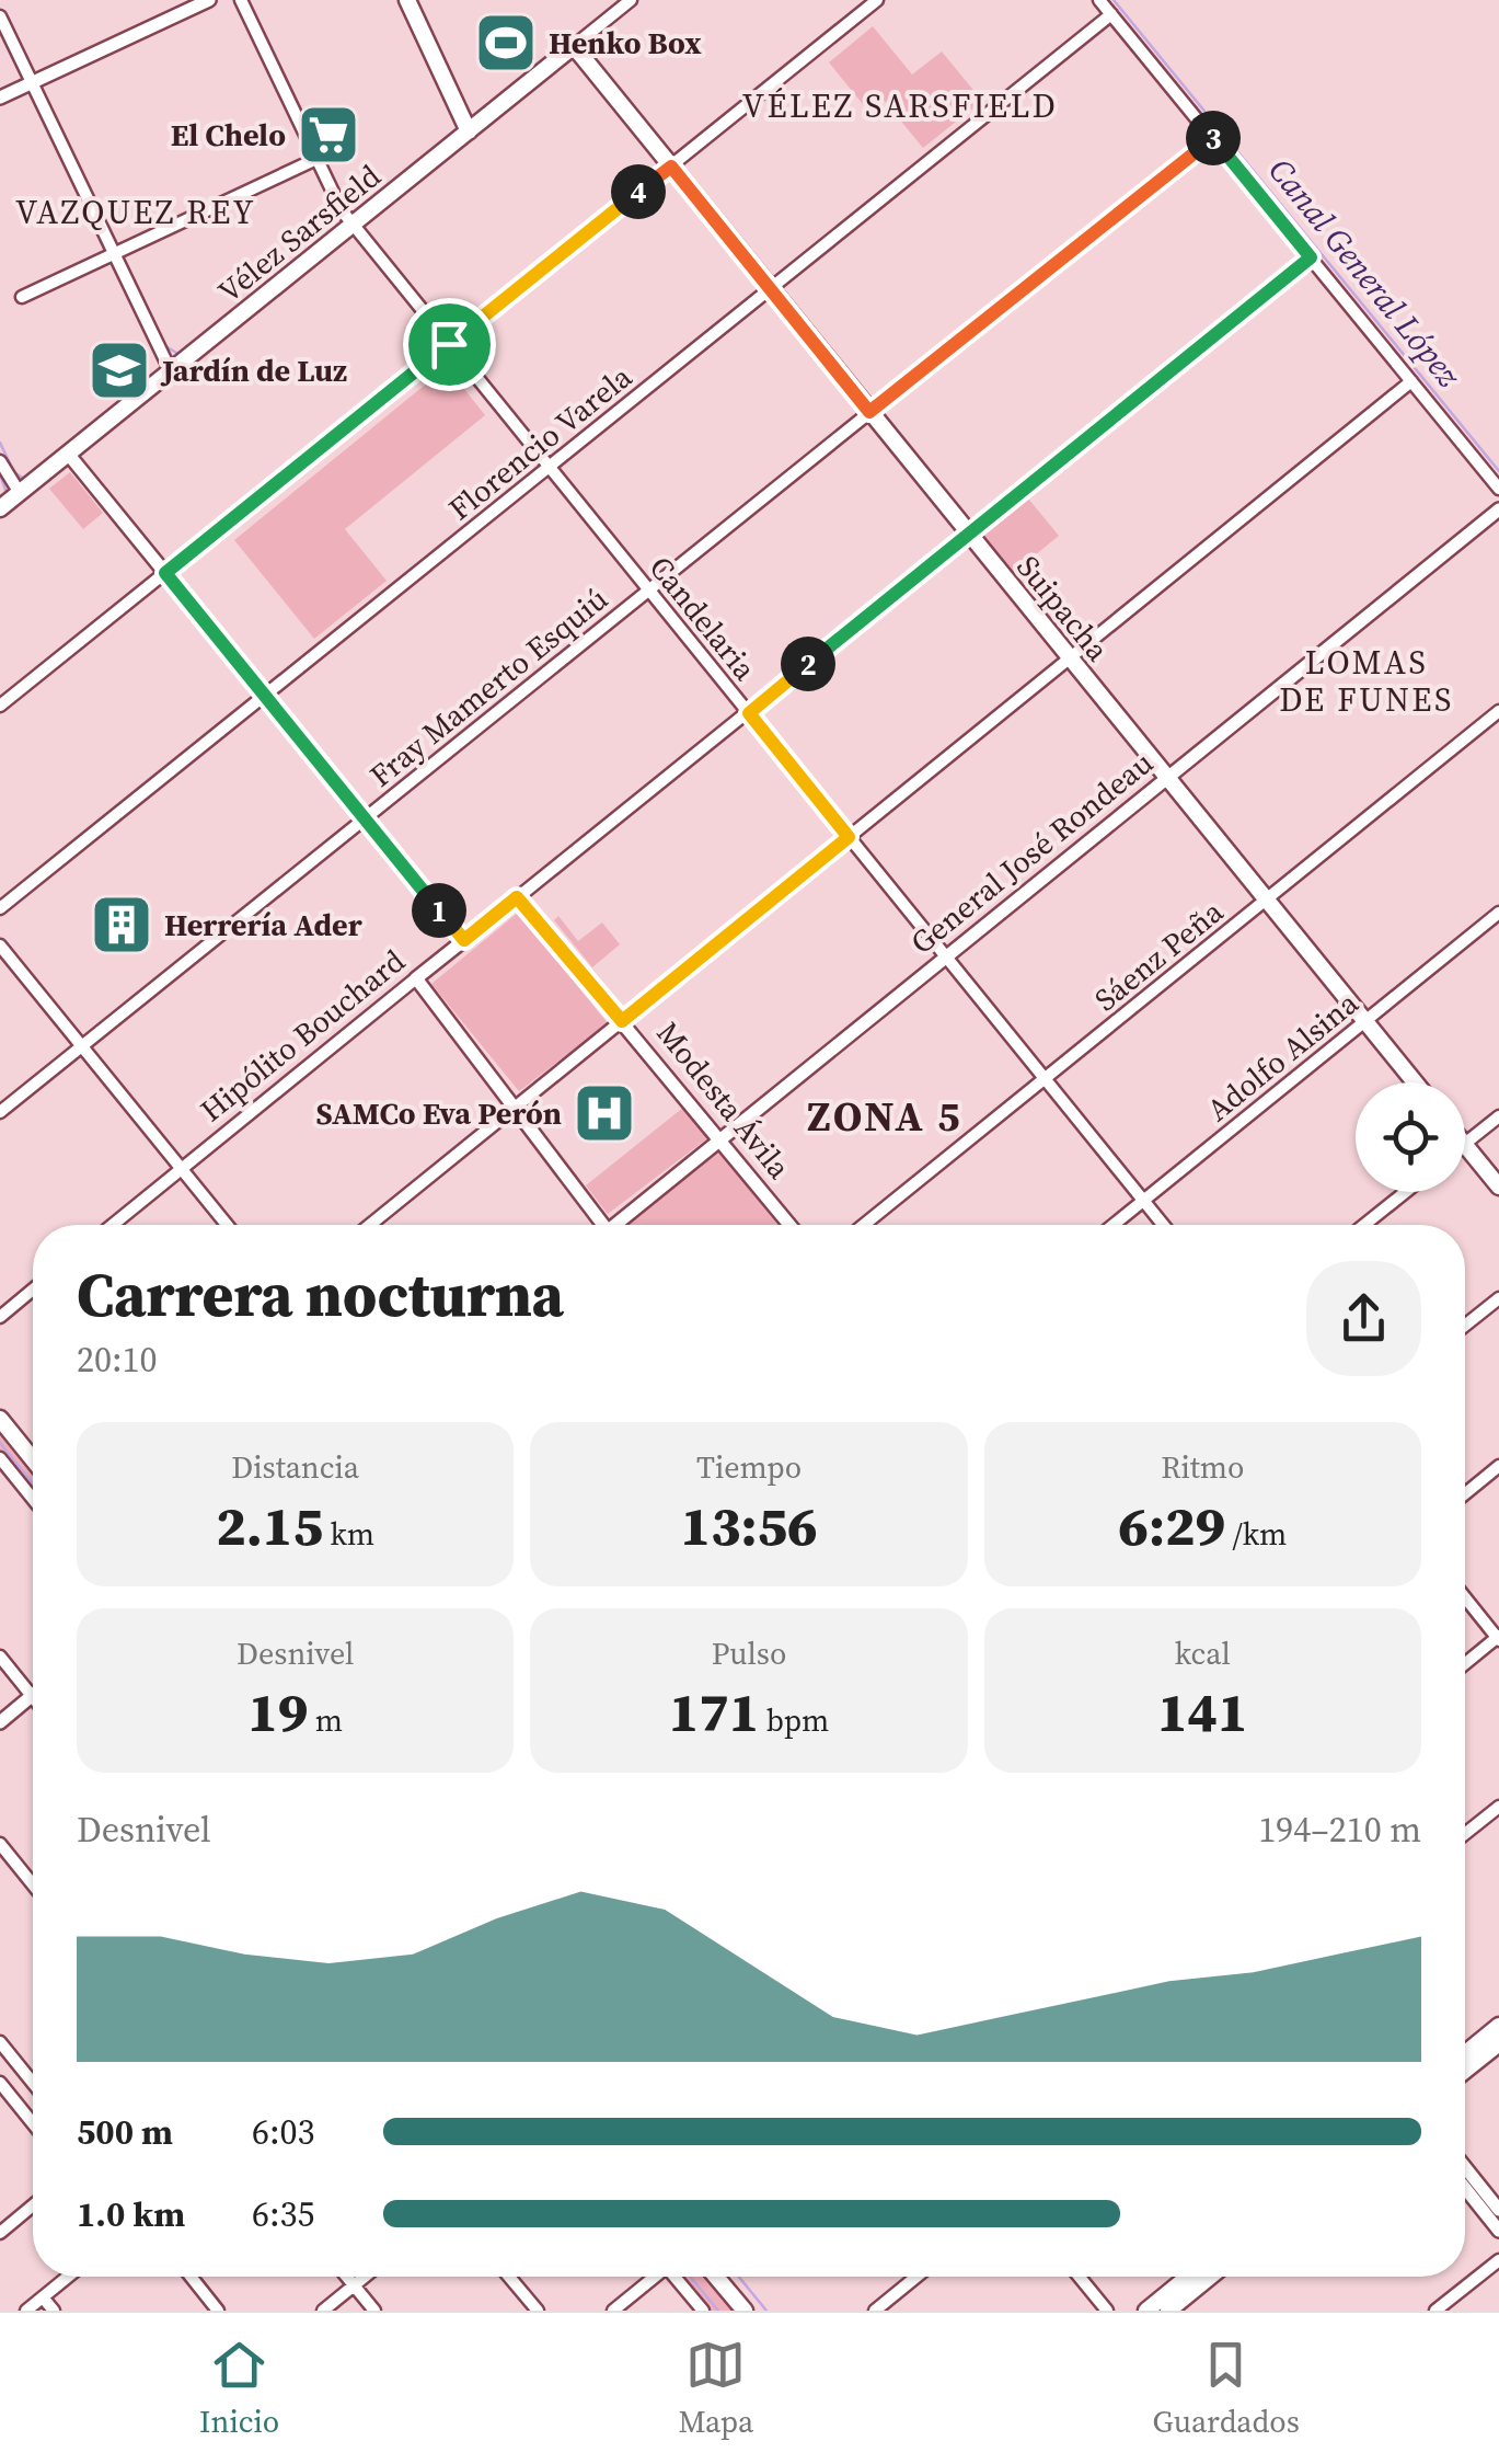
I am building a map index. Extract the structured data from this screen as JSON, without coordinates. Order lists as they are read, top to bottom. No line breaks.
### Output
{"streets":{"main road":["Vélez Sarsfield","Suipacha"],"street":["Florencio Varela","Candelaria","Fray Mamerto Esquiú","General José Rondeau","Sáenz Peña","Hipólito Bouchard","Adolfo Alsina","Modesta Ávila"]},"crossings":[["Vélez Sarsfield","Suipacha"],["Vélez Sarsfield","Candelaria"],["Florencio Varela","Suipacha"],["Florencio Varela","Candelaria"],["Suipacha","Fray Mamerto Esquiú"],["Suipacha","General José Rondeau"],["Suipacha","Sáenz Peña"],["Suipacha","Hipólito Bouchard"],["Suipacha","Adolfo Alsina"],["Candelaria","Fray Mamerto Esquiú"],["Candelaria","General José Rondeau"],["Candelaria","Sáenz Peña"],["Candelaria","Hipólito Bouchard"],["Candelaria","Adolfo Alsina"],["General José Rondeau","Modesta Ávila"],["Hipólito Bouchard","Modesta Ávila"]],"districts":["VÉLEZ SARSFIELD","VAZQUEZ REY","LOMAS DE FUNES","ZONA 5"],"water":["Canal General López"],"places":{"sports":["Henko Box"],"supermarket":["El Chelo"],"school or university":["Jardín de Luz"],"building":["Herrería Ader"],"hospital":["SAMCo Eva Perón"]},"page":{"pins":["3","4","2","1"],"heading":["Carrera nocturna","20:10"],"stats":[["Distancia","2.15 km"],["Tiempo","13:56"],["Ritmo","6:29 /km"],["Desnivel","19 m"],["Pulso","171 bpm"],["kcal","141"]],"chart":["Desnivel","194–210 m"],"list":[{"name":"500 m","note":"6:03"},{"name":"1.0 km","note":"6:35"}],"tabs":["Inicio","Mapa","Guardados"]}}
